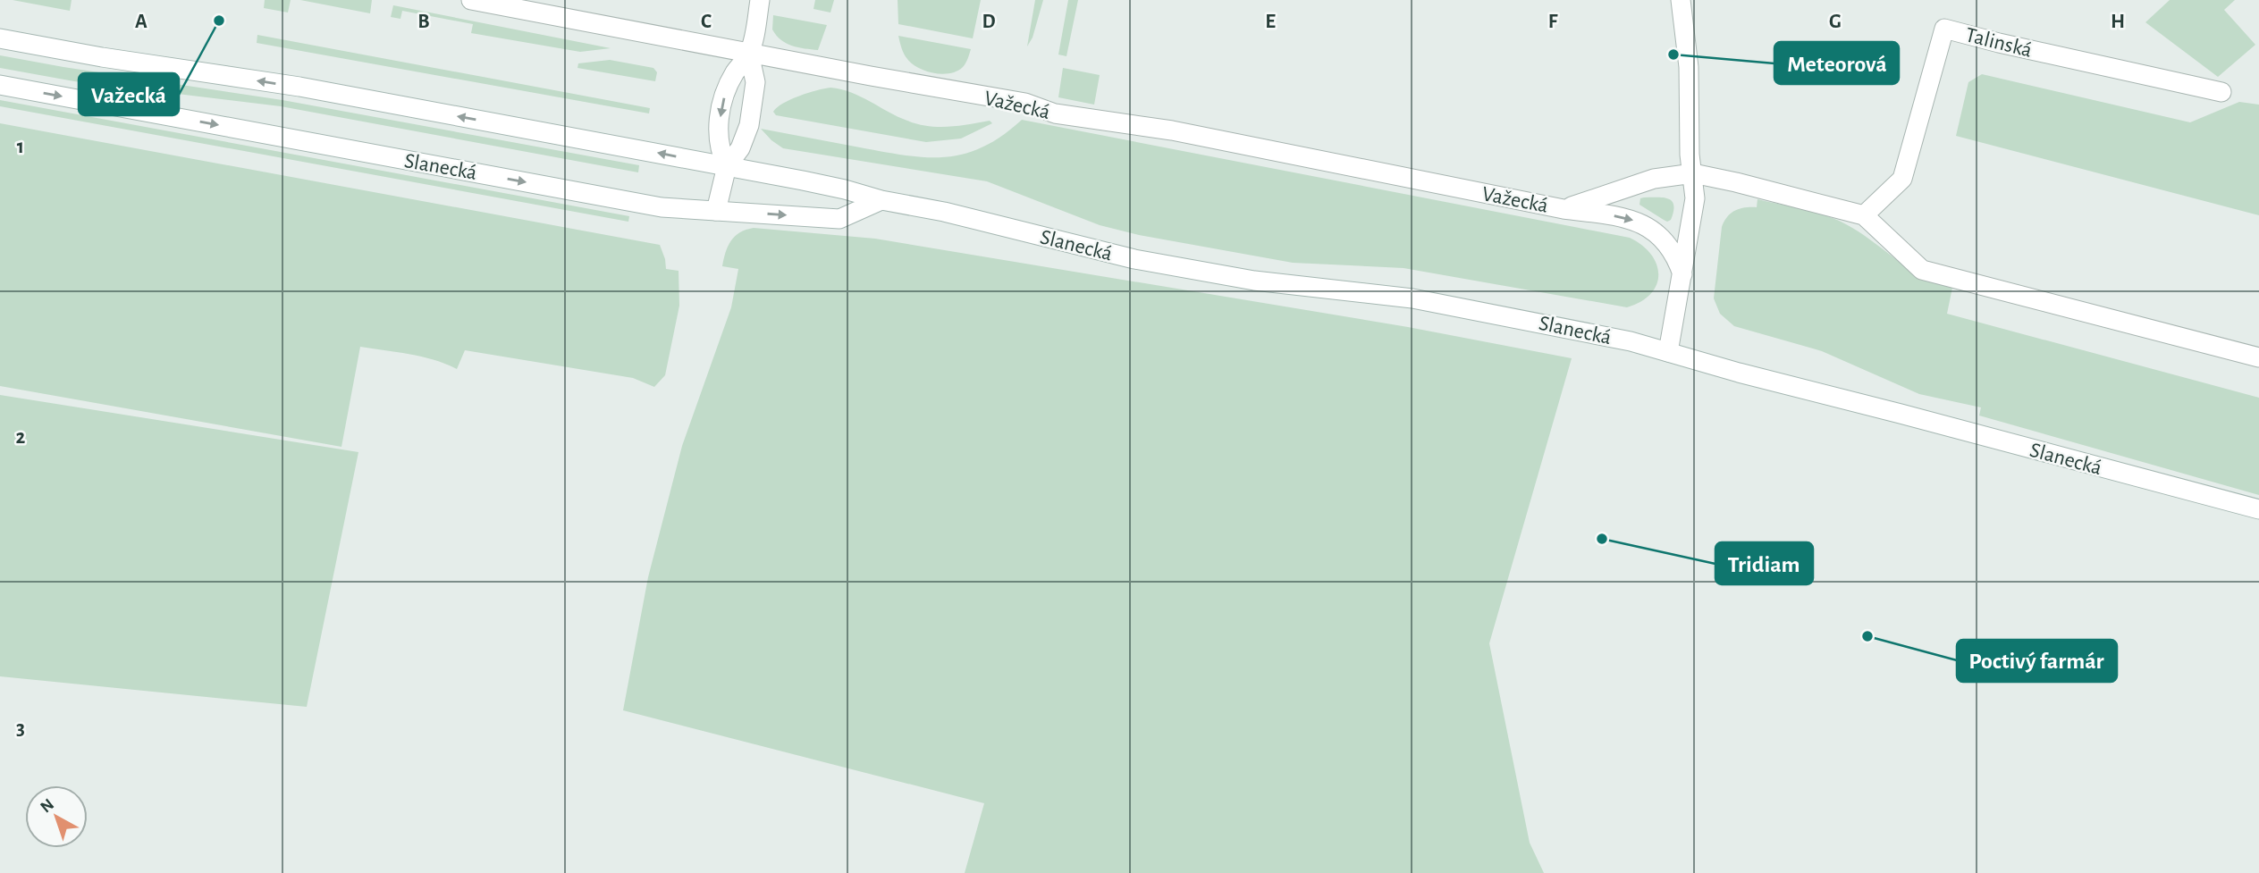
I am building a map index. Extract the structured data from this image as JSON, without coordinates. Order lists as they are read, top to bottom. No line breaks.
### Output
{"streets":{"street":["Talinská","Važecká","Slanecká"]},"places":["Važecká","Meteorová","Tridiam","Poctivý farmár"],"north":"top left","grid":{"columns":["A","B","C","D","E","F","G","H"],"rows":["1","2","3"]}}
